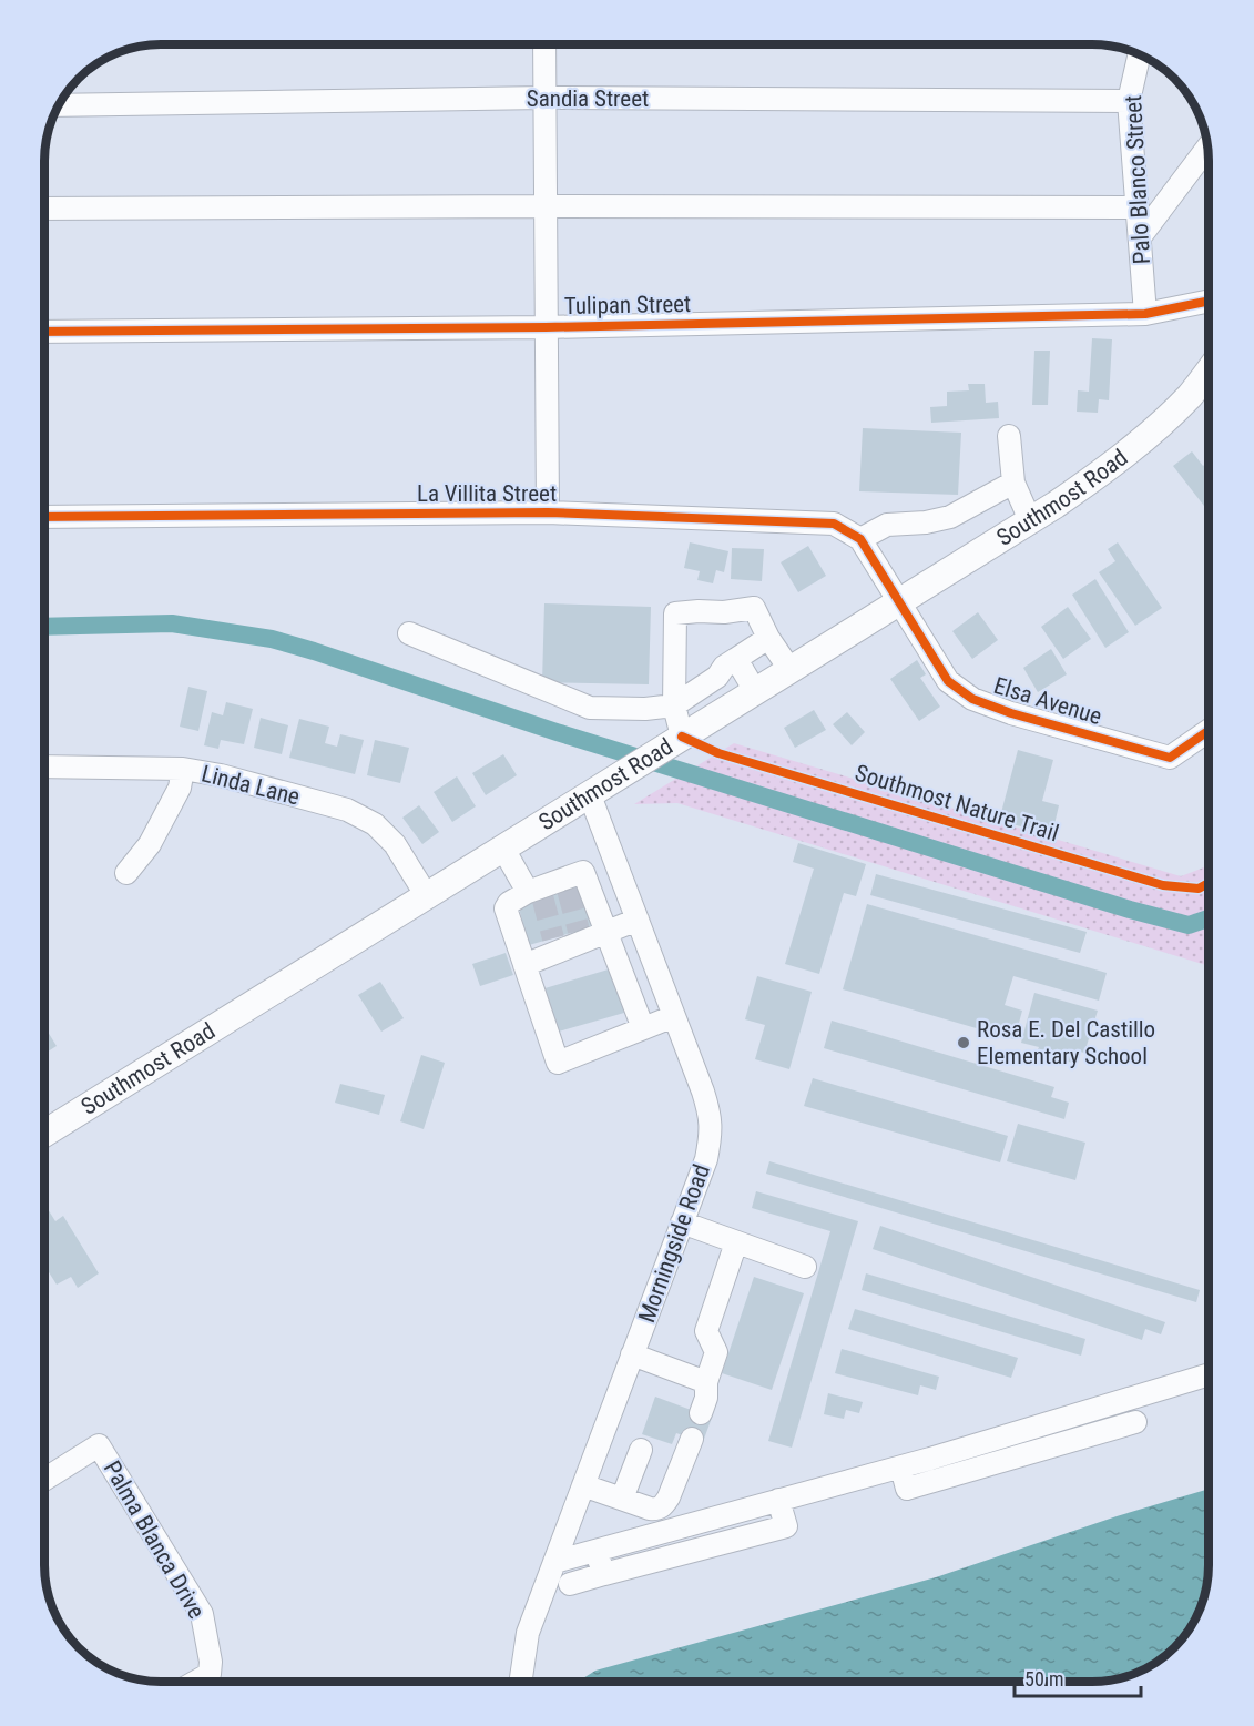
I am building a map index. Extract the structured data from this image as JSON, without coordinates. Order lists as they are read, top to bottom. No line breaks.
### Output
{"streets":{"main road":["Southmost Road"],"street":["Sandia Street","Palo Blanco Street","Tulipan Street","La Villita Street","Elsa Avenue","Linda Lane","Morningside Road","Palma Blanca Drive"],"cycle path":["Southmost Nature Trail"]},"crossings":[["Sandia Street","Palo Blanco Street"],["Palo Blanco Street","Tulipan Street"],["Southmost Road","Elsa Avenue"],["Southmost Road","Linda Lane"],["Southmost Road","Morningside Road"]],"places":["Rosa E. Del Castillo Elementary School"],"scale_bar":"50 m"}
